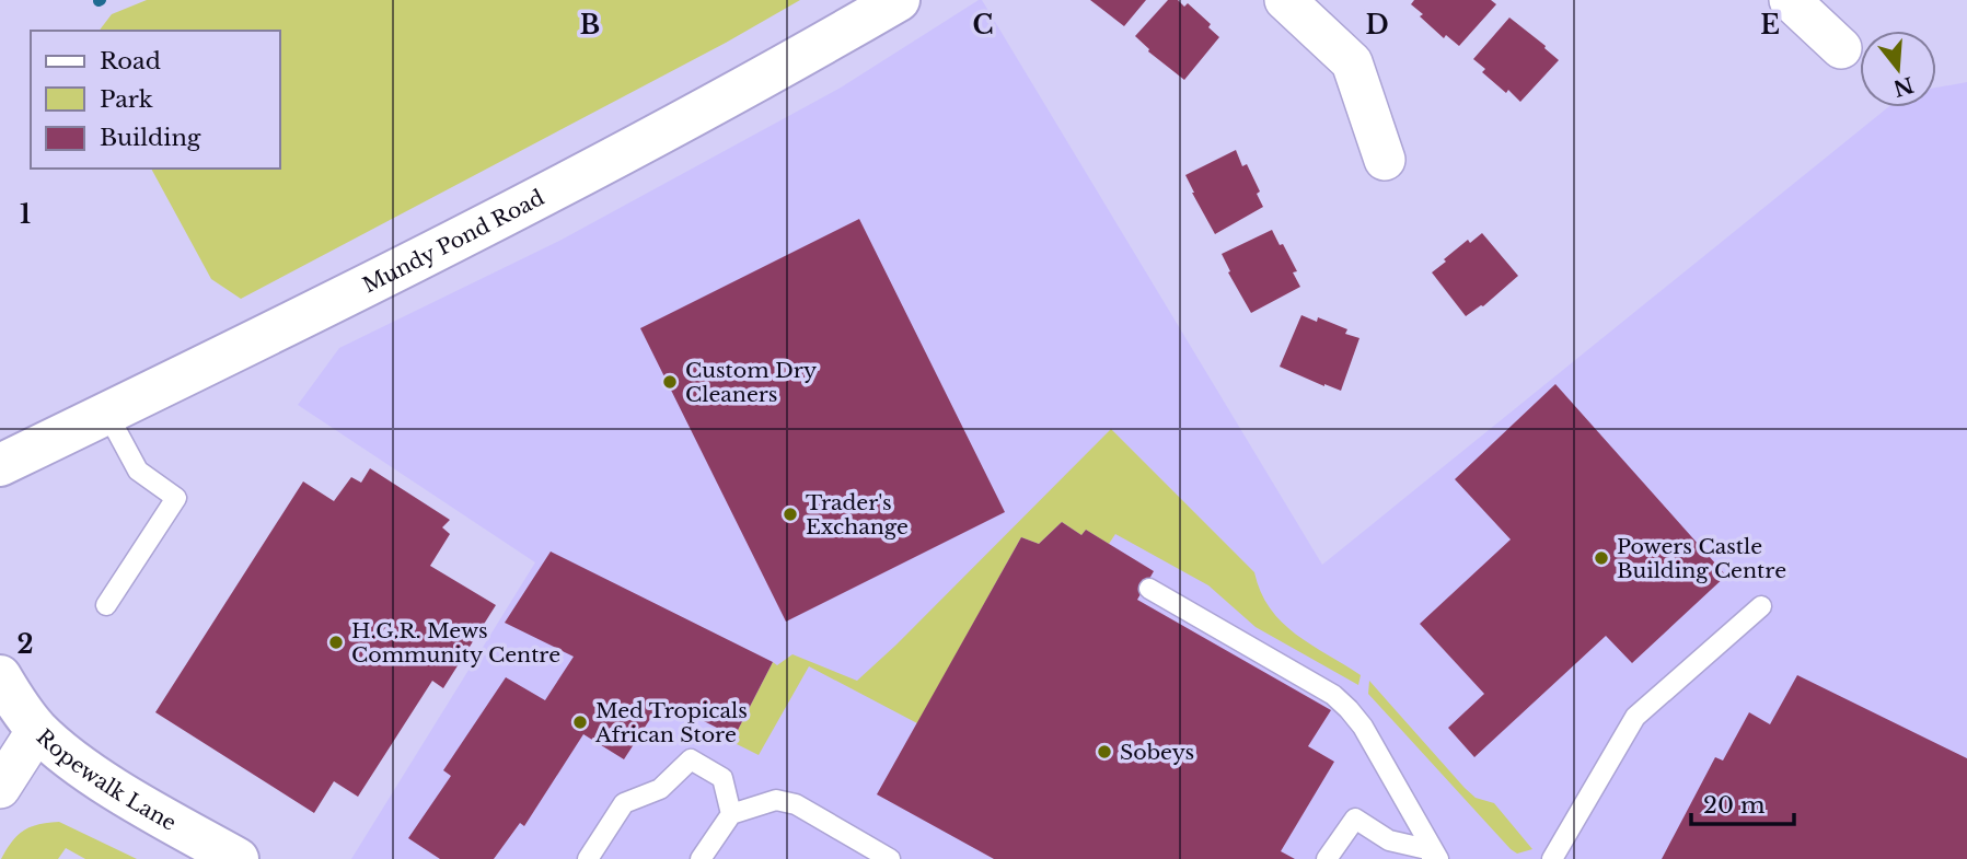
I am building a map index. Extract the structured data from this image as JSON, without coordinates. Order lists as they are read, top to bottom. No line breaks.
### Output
{"streets":{"street":["Mundy Pond Road","Ropewalk Lane"]},"places":["Custom Dry Cleaners","Trader's Exchange","Powers Castle Building Centre","H.G.R. Mews Community Centre","Med Tropicals African Store","Sobeys"],"legend":["Road","Park","Building"],"scale_bar":"20 m","north":"bottom","grid":{"columns":["B","C","D","E"],"rows":["1","2"]}}
